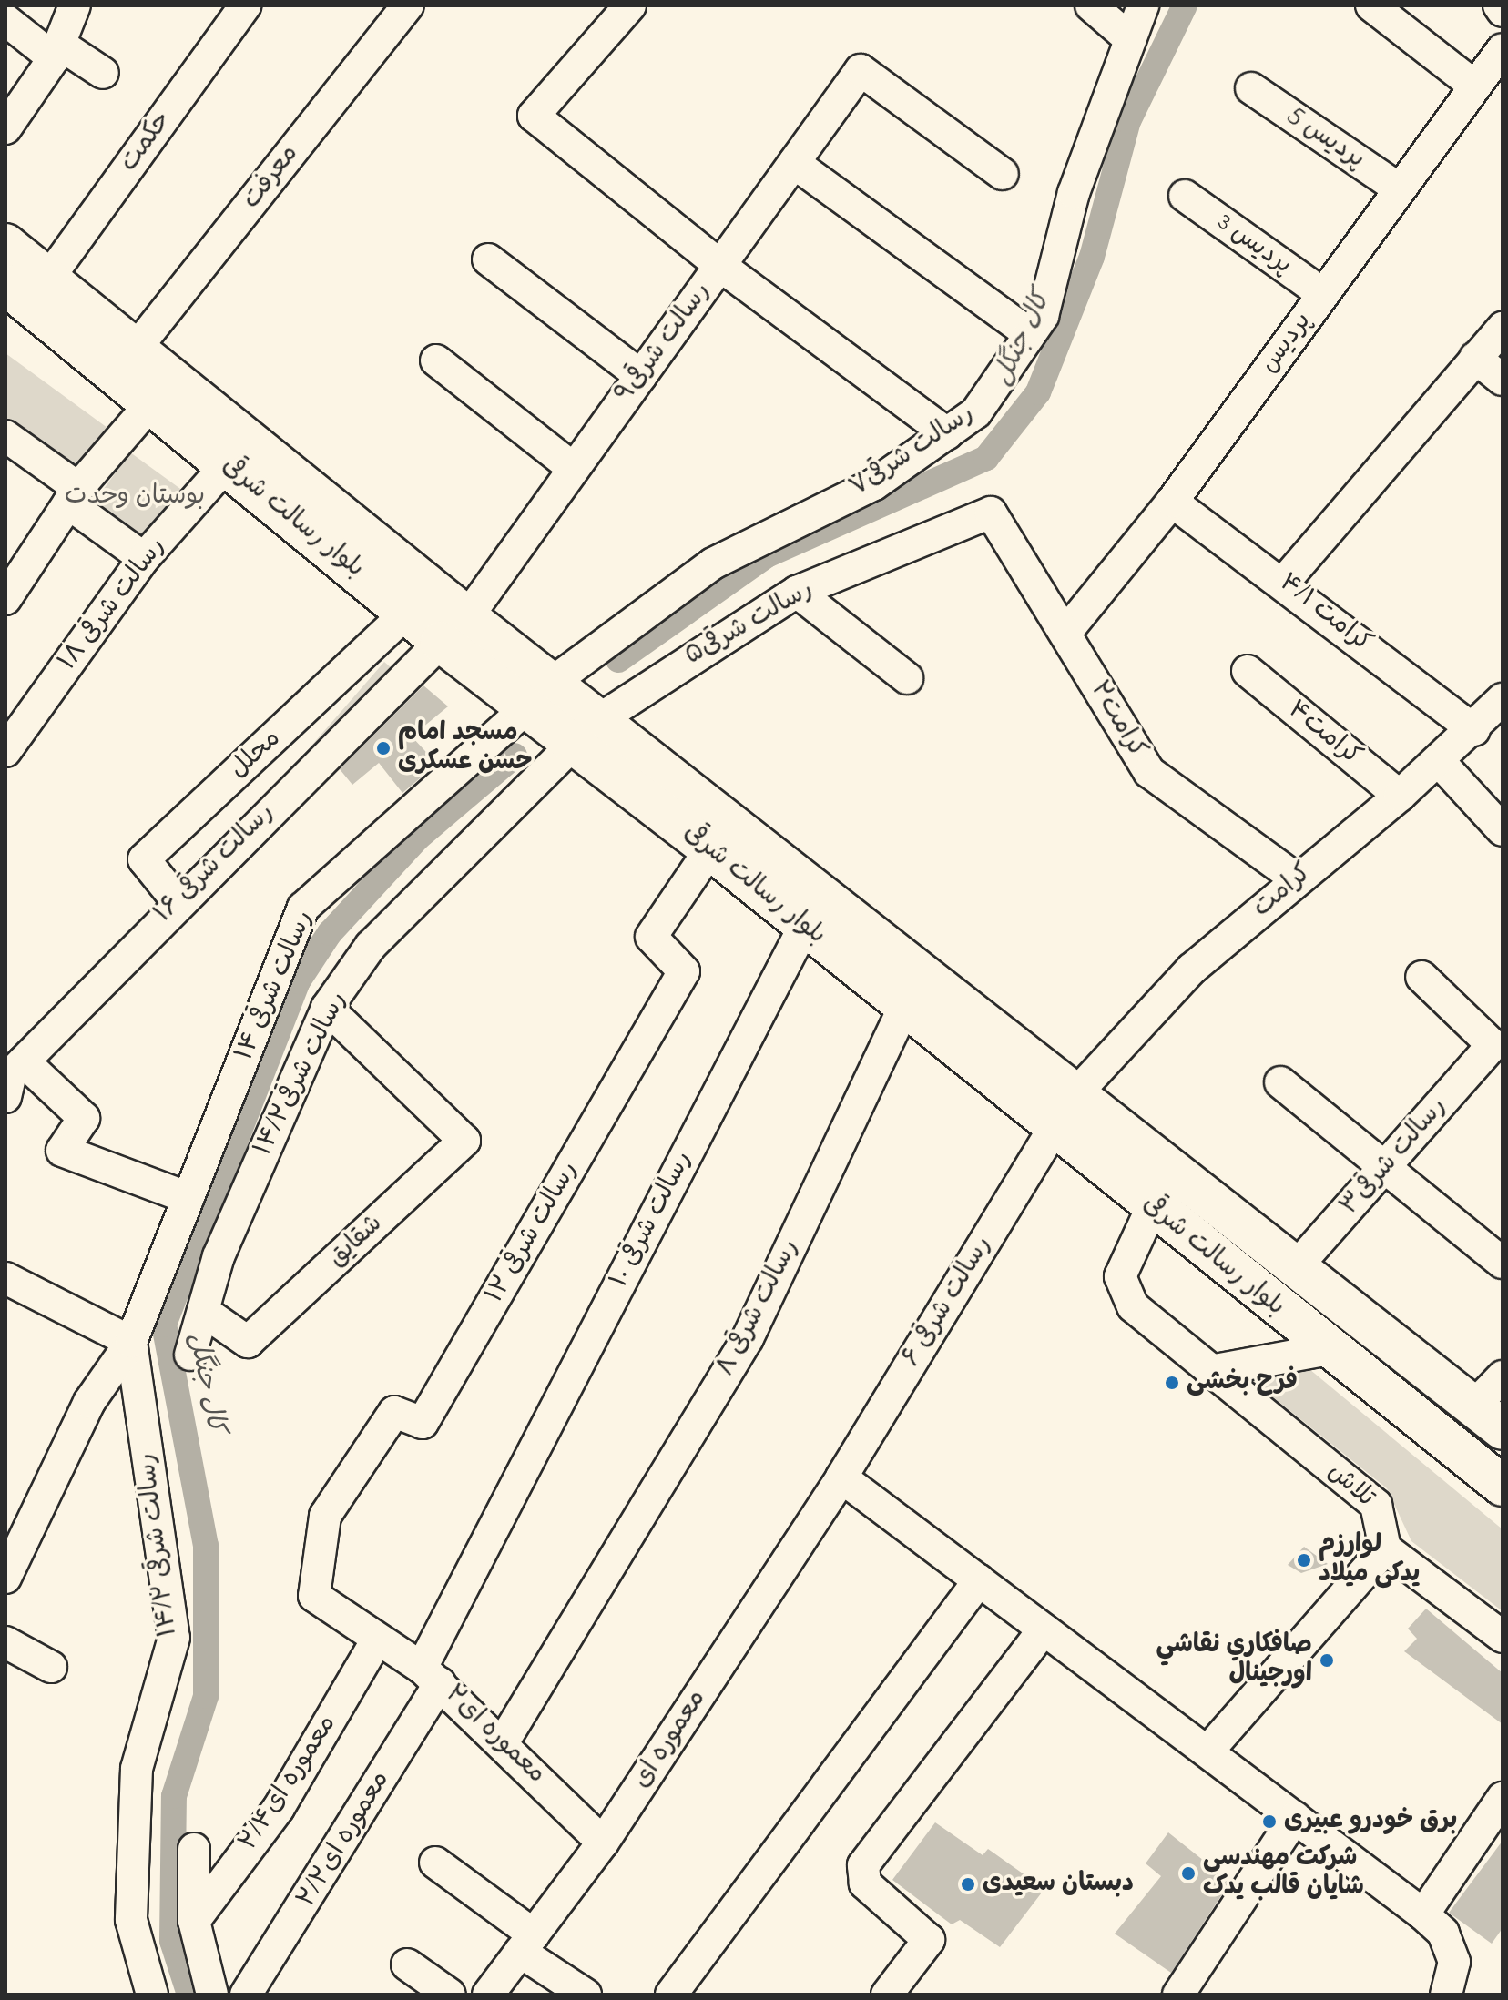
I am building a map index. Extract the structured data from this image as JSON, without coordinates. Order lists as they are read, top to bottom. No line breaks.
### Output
{"streets":{"main road":["بلوار رسالت شرقی"],"street":["پردیس 5","حکمت","معرفت","پردیس 3","رسالت شرقی۹","پردیس","رسالت شرقی۷","رسالت شرقی ۱۸","کرامت ۴/۱","رسالت شرقی۵","کرامت۲","کرامت۴","محلل","رسالت شرقی ۱۶","کرامت","رسالت شرقی ۱۴","رسالت شرقی۱۴/۲","رسالت شرقی۳","رسالت شرقی ۱۰","رسالت شرقی ۱۲","شقایق","رسالت شرقی ۶","رسالت شرقی ۸","تلاش","رسالت شرقی ۱۴/۲","معموره ای۲","معموره ای","معموره ای۲/۴","معموره ای۲/۲"]},"crossings":[["پردیس 5","پردیس"],["حکمت","بلوار رسالت شرقی"],["معرفت","بلوار رسالت شرقی"],["پردیس 3","پردیس"],["رسالت شرقی۹","بلوار رسالت شرقی"],["رسالت شرقی۹","رسالت شرقی ۱۶"],["پردیس","کرامت ۴/۱"],["پردیس","کرامت۲"],["رسالت شرقی۷","بلوار رسالت شرقی"],["رسالت شرقی۷","رسالت شرقی ۱۴"],["بلوار رسالت شرقی","رسالت شرقی ۱۸"],["بلوار رسالت شرقی","رسالت شرقی۵"],["بلوار رسالت شرقی","محلل"],["بلوار رسالت شرقی","رسالت شرقی ۱۶"],["بلوار رسالت شرقی","کرامت"],["بلوار رسالت شرقی","رسالت شرقی ۱۴"],["بلوار رسالت شرقی","رسالت شرقی۱۴/۲"],["بلوار رسالت شرقی","رسالت شرقی۳"],["بلوار رسالت شرقی","رسالت شرقی ۱۰"],["بلوار رسالت شرقی","رسالت شرقی ۱۲"],["بلوار رسالت شرقی","رسالت شرقی ۶"],["بلوار رسالت شرقی","رسالت شرقی ۸"],["بلوار رسالت شرقی","تلاش"],["کرامت ۴/۱","کرامت"],["رسالت شرقی۵","کرامت۲"],["رسالت شرقی۵","رسالت شرقی۱۴/۲"],["کرامت۲","کرامت"],["کرامت۴","کرامت"],["محلل","رسالت شرقی ۱۶"],["کرامت","رسالت شرقی ۶"],["رسالت شرقی ۱۴","رسالت شرقی ۱۴/۲"],["رسالت شرقی۱۴/۲","شقایق"],["رسالت شرقی ۱۰","معموره ای۲"],["رسالت شرقی ۱۰","معموره ای۲/۲"],["رسالت شرقی ۱۲","معموره ای۲"],["رسالت شرقی ۶","معموره ای"],["رسالت شرقی ۸","معموره ای۲"],["معموره ای۲","معموره ای"],["معموره ای۲","معموره ای۲/۴"],["معموره ای۲","معموره ای۲/۲"]],"water":["کال جنگل"],"parks":["بوستان وحدت"],"places":["مسجد امام حسن عسکری","فرح بخشی","لوارزم یدکی میلاد","صافكاري نقاشي اورجينال","برق خودرو عبیری","شرکت مهندسی شایان قالب یدک","دبستان سعیدی"]}
